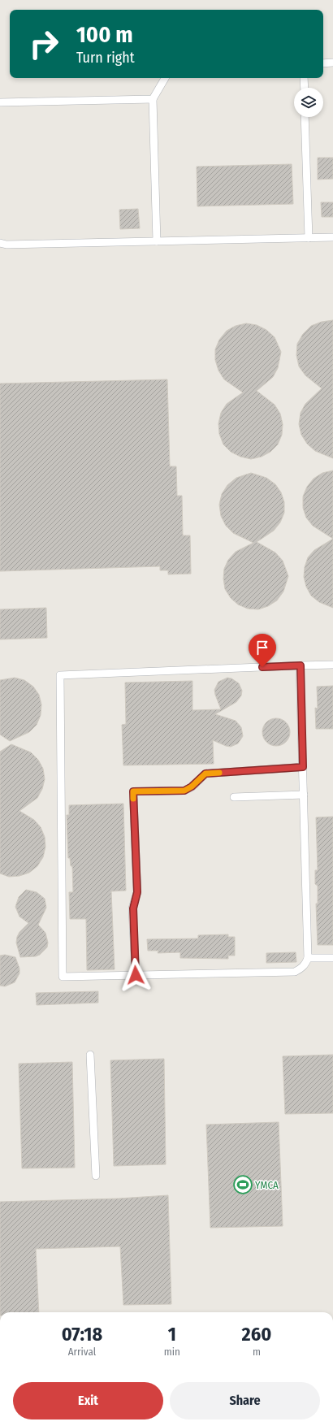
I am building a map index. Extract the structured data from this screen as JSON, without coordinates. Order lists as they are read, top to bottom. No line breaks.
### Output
{"places":{"sports":["YMCA"]},"page":{"turn":["100 m","Turn right"],"eta":["07:18","Arrival","1","min","260","m"],"buttons":["Exit","Share"]}}
